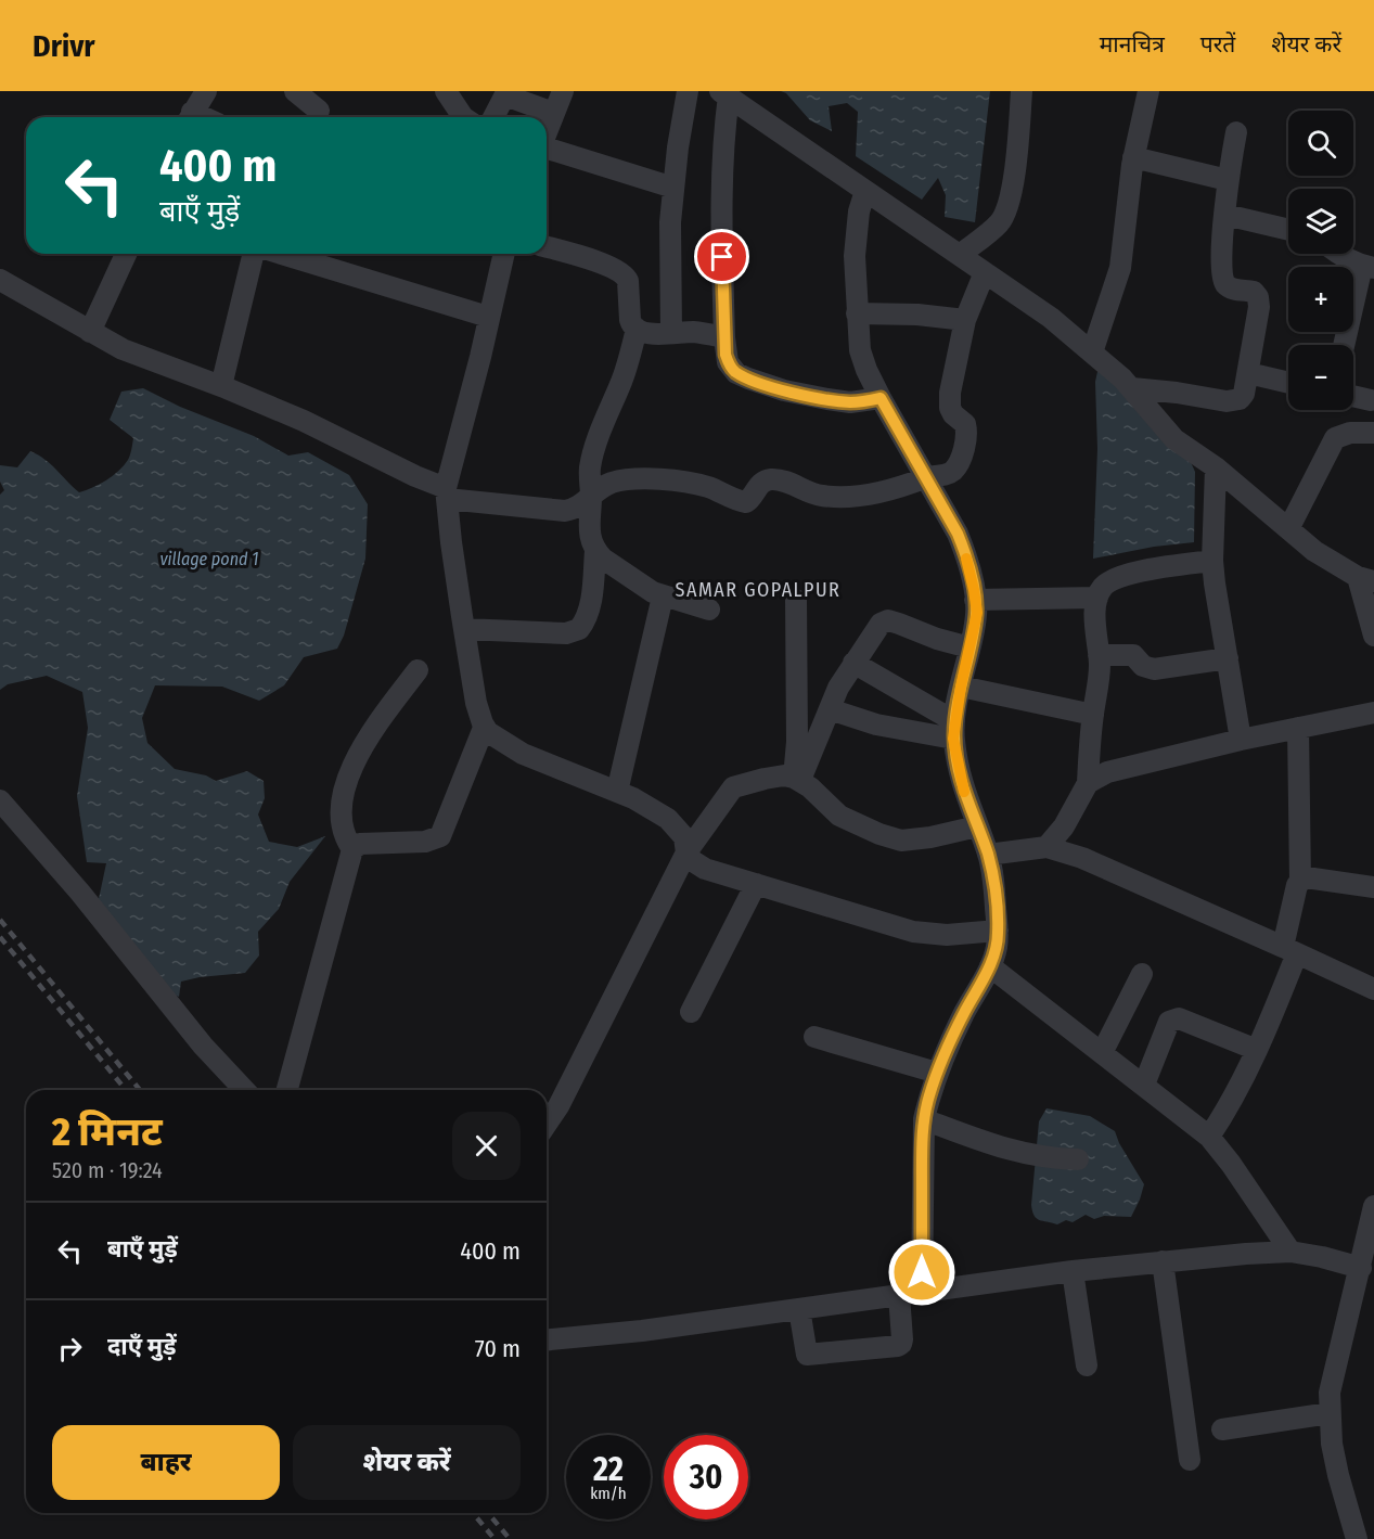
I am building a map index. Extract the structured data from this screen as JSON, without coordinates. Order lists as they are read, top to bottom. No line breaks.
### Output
{"districts":["SAMAR GOPALPUR"],"water":["village pond 1"],"page":{"header":"Drivr","nav":["मानचित्र","परतें","शेयर करें"],"map_buttons":["+","−"],"turn":["400 m","बाएँ मुड़ें"],"heading":["2 मिनट","520 m · 19:24"],"list":[{"name":"बाएँ मुड़ें","value":"400 m"},{"name":"दाएँ मुड़ें","value":"70 m"}],"buttons":["बाहर","शेयर करें"],"speed":"22 km/h","limit":"30"}}
